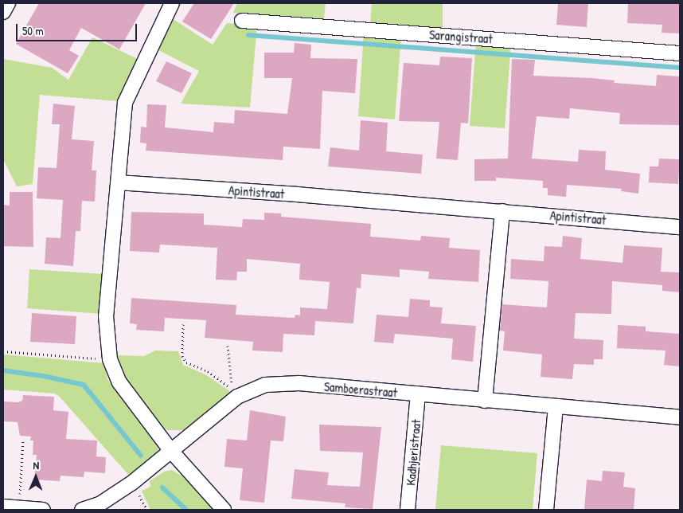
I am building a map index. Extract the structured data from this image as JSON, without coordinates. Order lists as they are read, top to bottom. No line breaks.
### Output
{"streets":{"street":["Sarangistraat","Apintistraat","Samboerastraat","Kadhjeristraat"]},"crossings":[["Samboerastraat","Kadhjeristraat"]],"scale_bar":"50 m","north":"top"}
